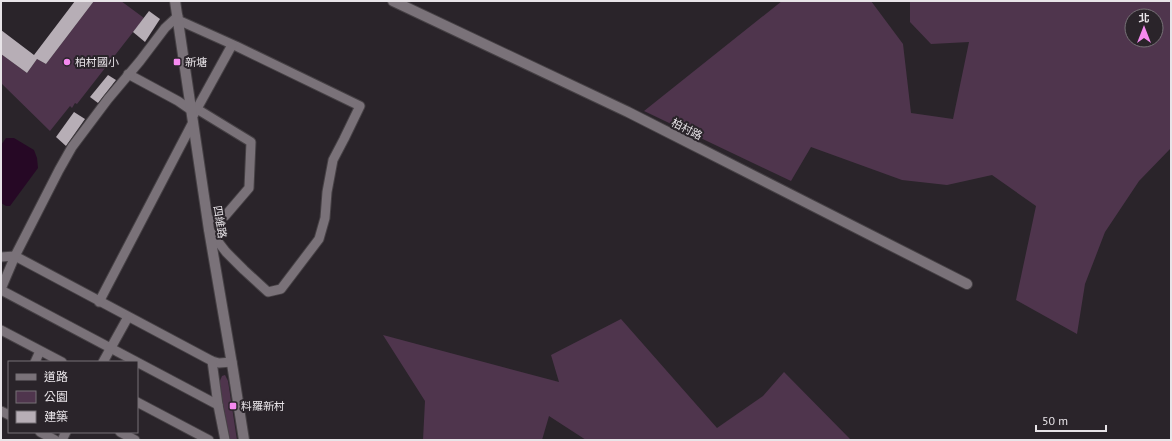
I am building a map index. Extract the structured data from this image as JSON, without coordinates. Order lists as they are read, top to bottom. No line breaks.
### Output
{"streets":{"street":["柏村路","四維路"]},"places":{"other":["柏村國小"],"transit":["新塘","料羅新村"]},"legend":["道路","公園","建築"],"scale_bar":"50 m","north":"top"}
